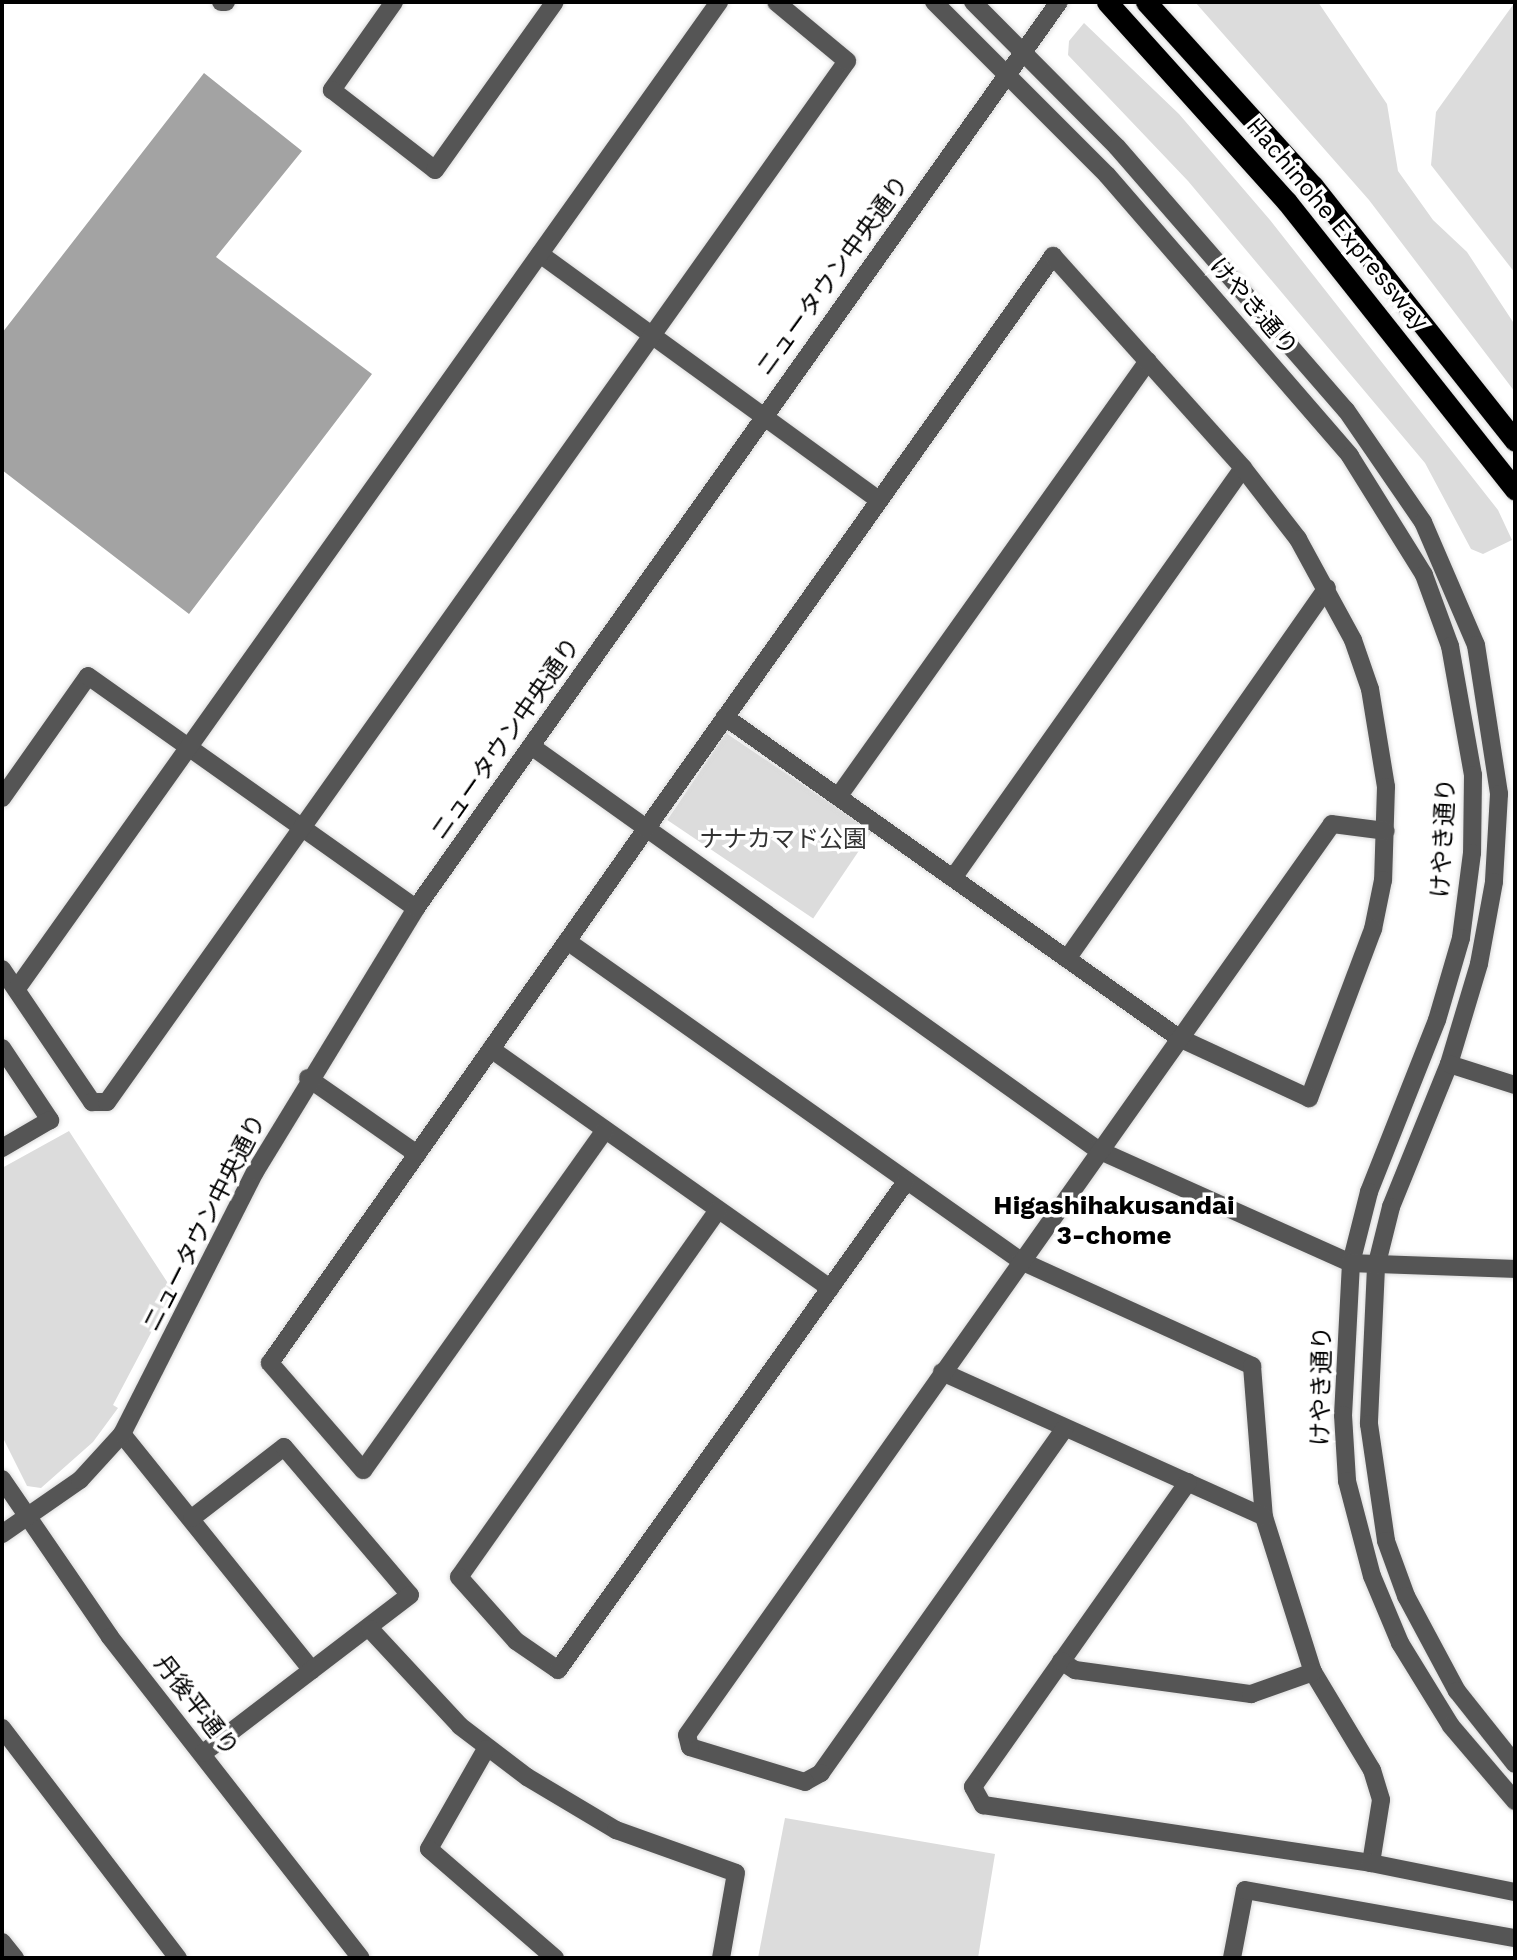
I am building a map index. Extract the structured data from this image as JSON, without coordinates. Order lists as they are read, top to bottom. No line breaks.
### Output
{"streets":{"highway":["Hachinohe Expressway"],"street":["ニュータウン中央通り","けやき通り","丹後平通り"]},"crossings":[["ニュータウン中央通り","けやき通り"],["ニュータウン中央通り","丹後平通り"]],"districts":["Higashihakusandai 3-chome"],"parks":["ナナカマド公園"]}
